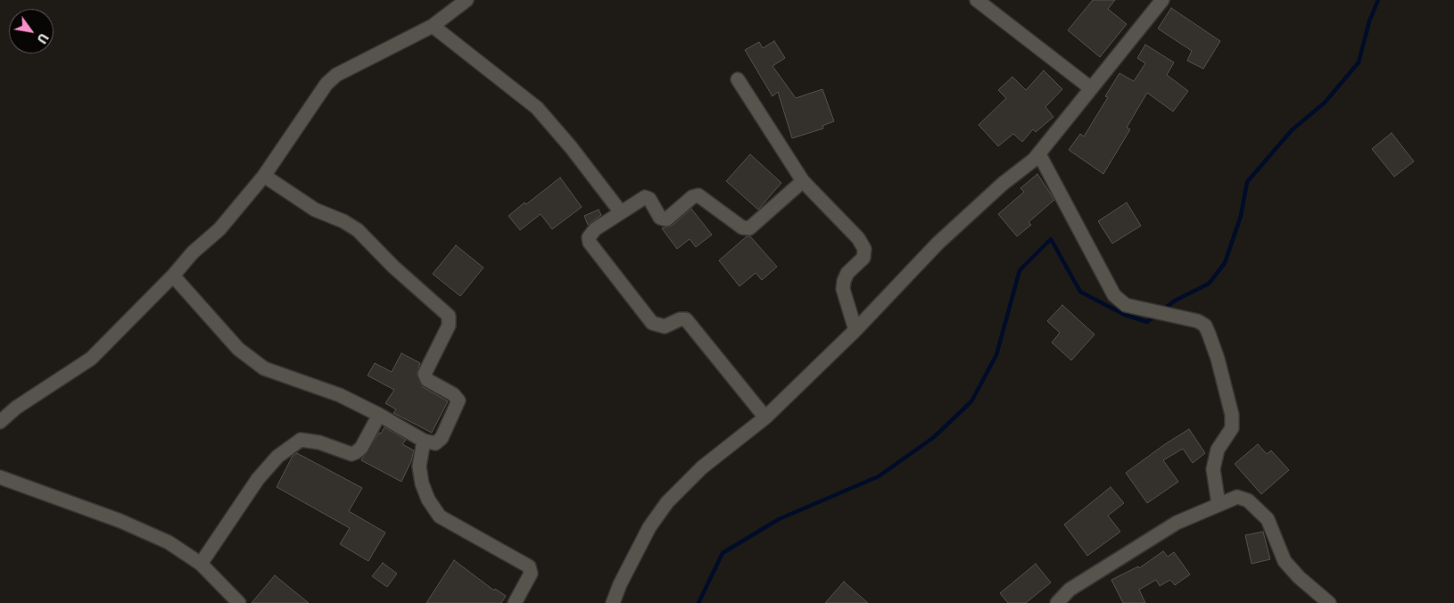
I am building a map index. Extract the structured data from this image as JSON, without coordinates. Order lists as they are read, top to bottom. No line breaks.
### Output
{"north":"bottom right"}
